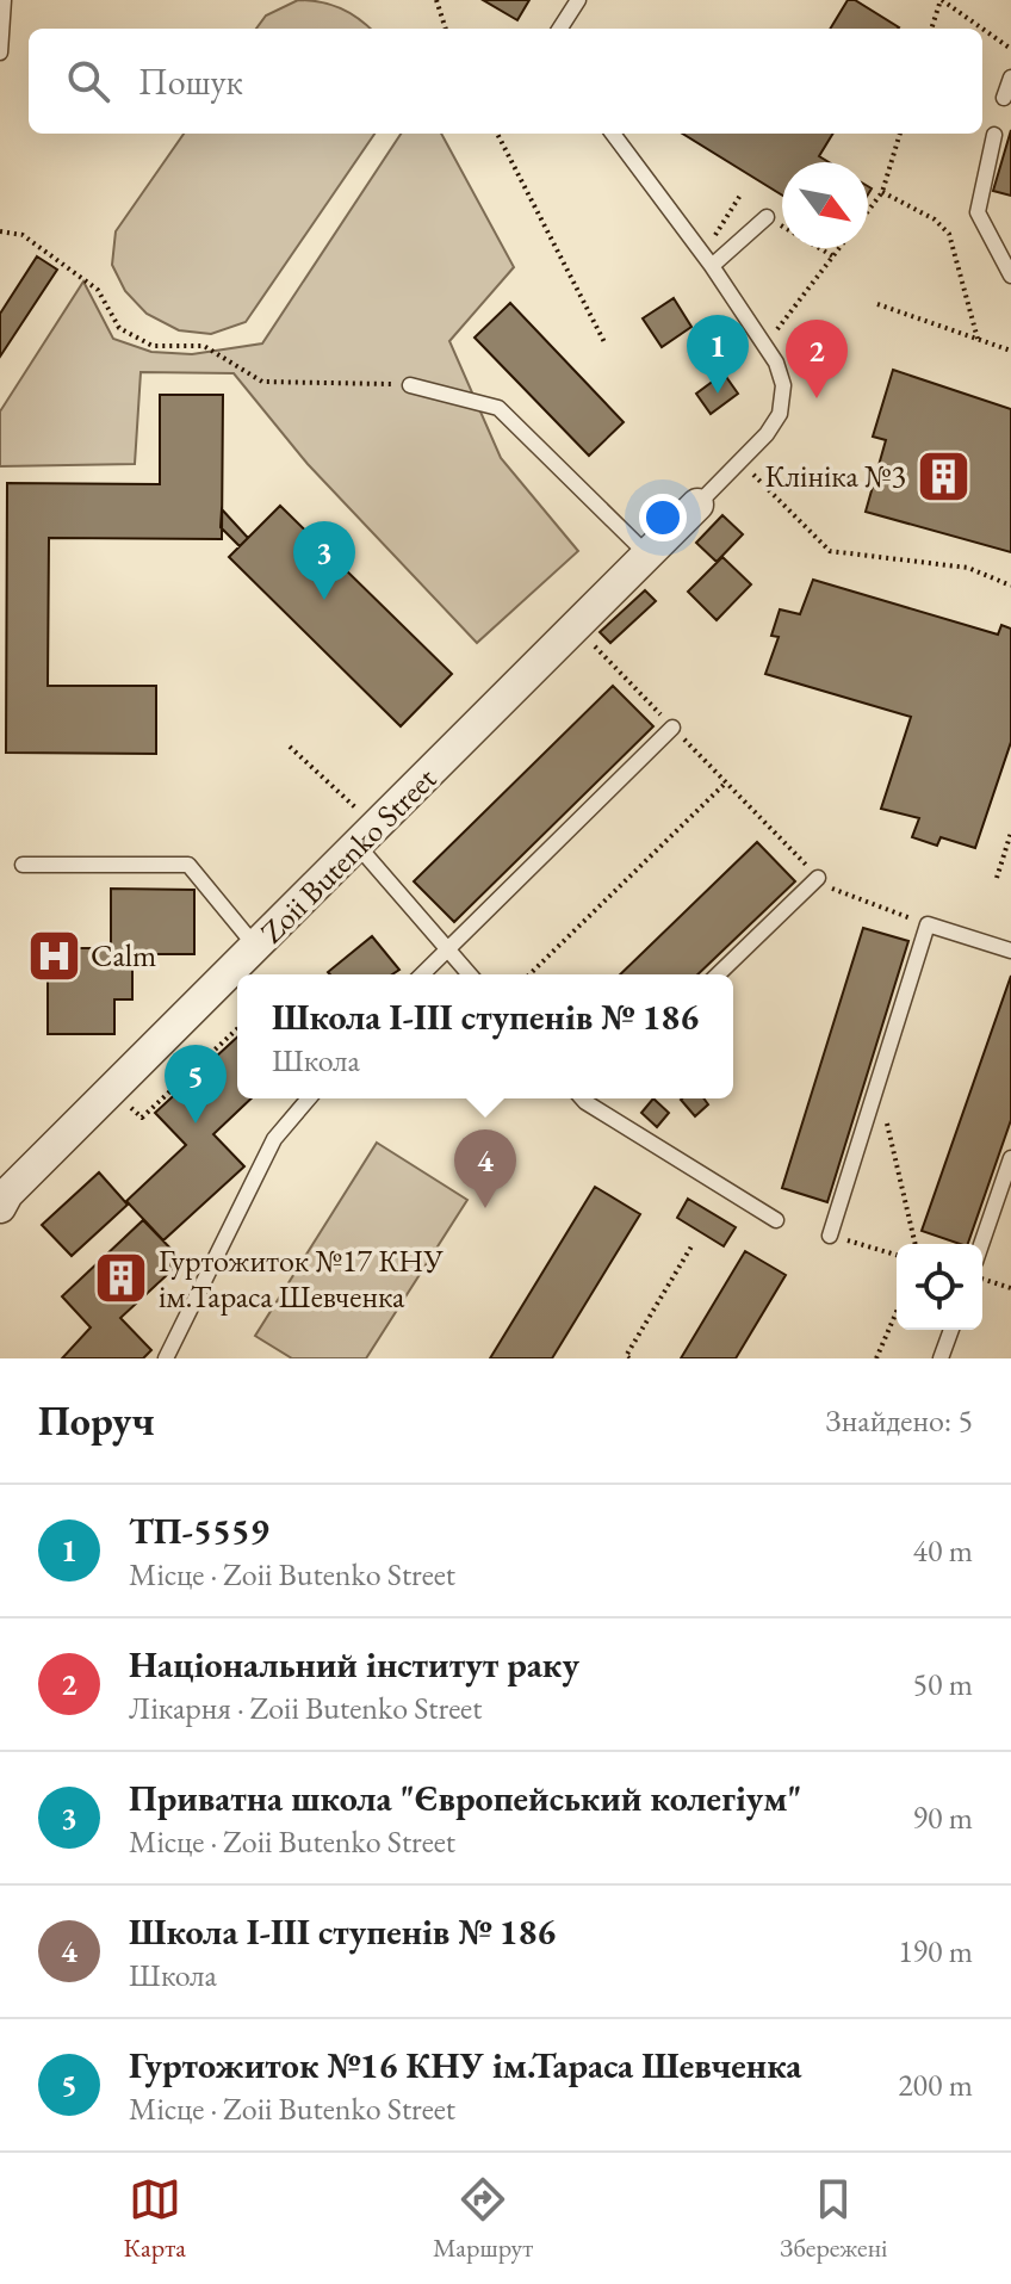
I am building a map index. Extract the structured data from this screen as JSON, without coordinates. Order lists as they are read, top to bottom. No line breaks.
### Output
{"streets":{"street":["Zoii Butenko Street"]},"places":{"building":["Клініка №3","Гуртожиток №17 КНУ ім.Тараса Шевченка"],"hospital":["Calm"]},"north":"bottom right","page":{"search":"Пошук","pins":["1","2","3","5","4"],"popup":["Школа І-ІІІ ступенів № 186","Школа"],"heading":["Поруч","Знайдено: 5"],"list":[{"mark":"1","name":"ТП-5559","note":"Місце · Zoii Butenko Street","value":"40 m"},{"mark":"2","name":"Національний інститут раку","note":"Лікарня · Zoii Butenko Street","value":"50 m"},{"mark":"3","name":"Приватна школа \"Європейський колегіум\"","note":"Місце · Zoii Butenko Street","value":"90 m"},{"mark":"4","name":"Школа І-ІІІ ступенів № 186","note":"Школа","value":"190 m"},{"mark":"5","name":"Гуртожиток №16 КНУ ім.Тараса Шевченка","note":"Місце · Zoii Butenko Street","value":"200 m"}],"nav":["Карта","Маршрут","Збережені"]}}
